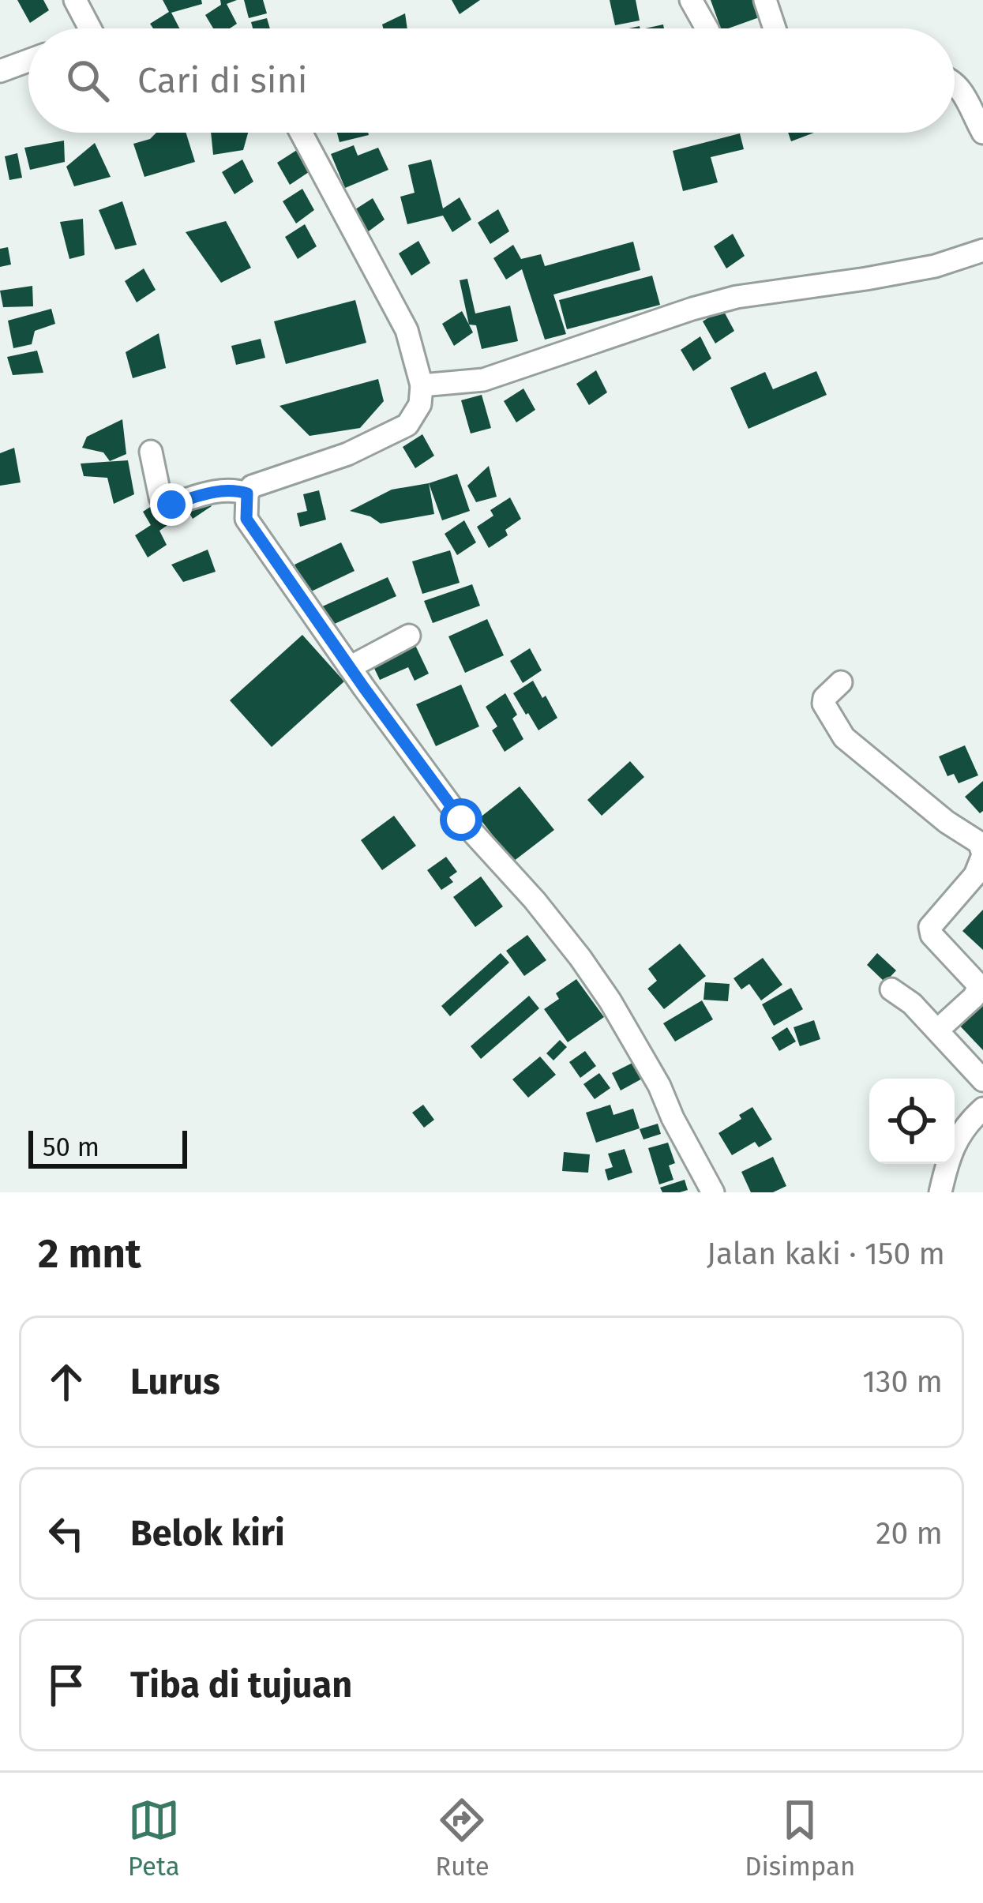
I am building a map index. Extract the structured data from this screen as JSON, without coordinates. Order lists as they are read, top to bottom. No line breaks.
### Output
{"scale_bar":"50 m","page":{"search":"Cari di sini","scale":"50 m","heading":["2 mnt","Jalan kaki · 150 m"],"list":[["Lurus","130 m"],["Belok kiri","20 m"],"Tiba di tujuan"],"nav":["Peta","Rute","Disimpan"]}}
